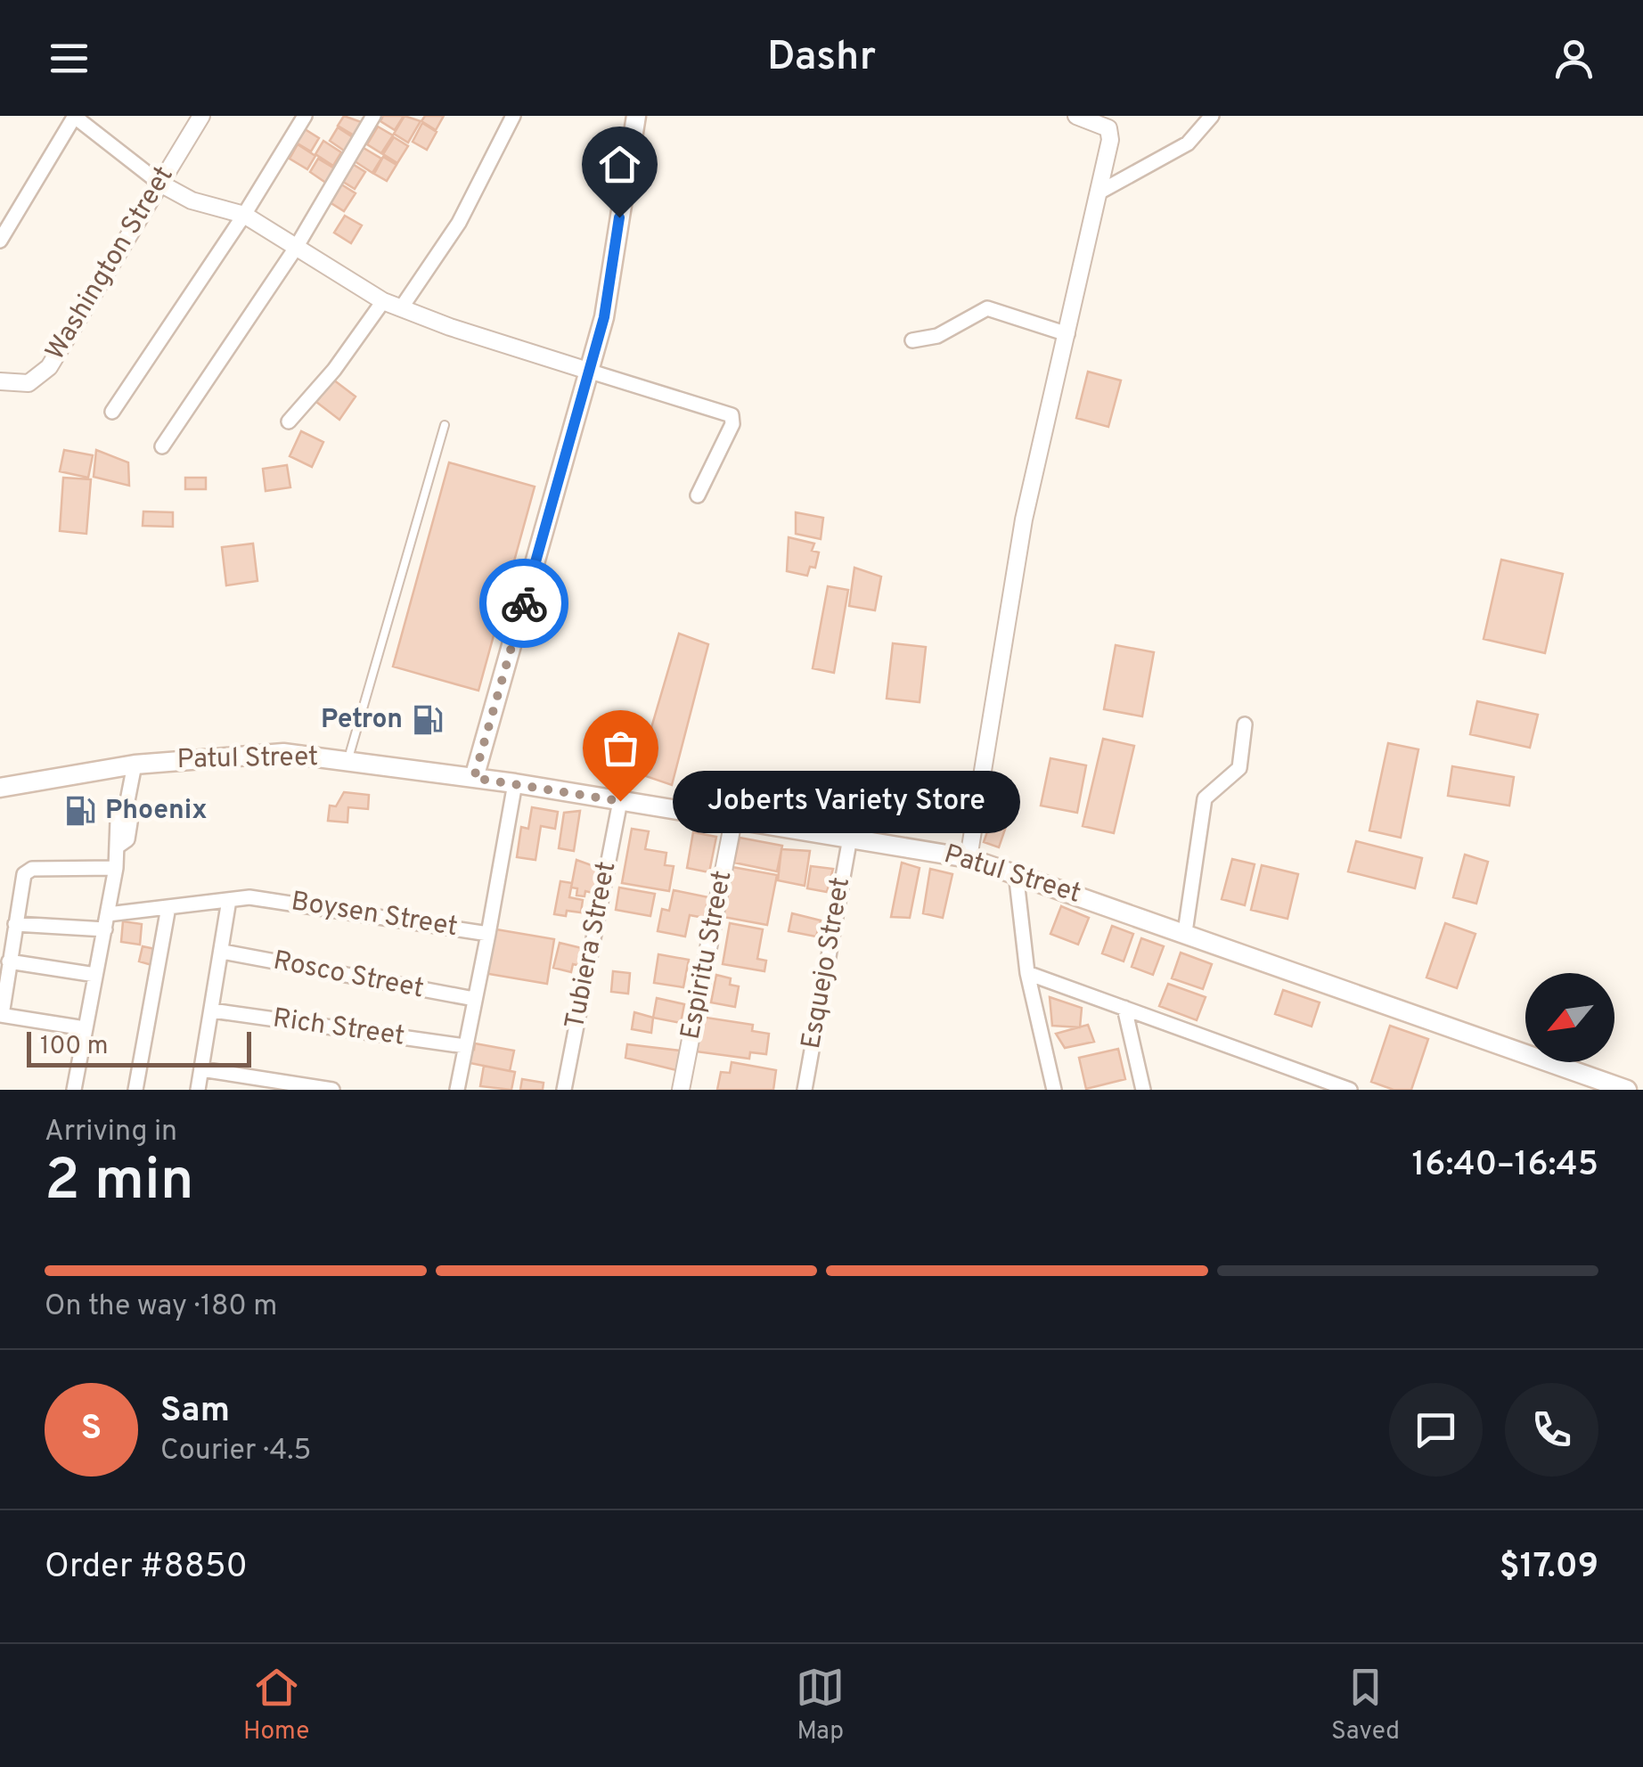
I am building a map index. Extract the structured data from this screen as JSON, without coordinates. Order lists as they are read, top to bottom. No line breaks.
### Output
{"streets":{"main road":["Patul Street"],"street":["Washington Street","Boysen Street","Tubiera Street","Espiritu Street","Esquejo Street","Rosco Street","Rich Street"]},"crossings":[["Patul Street","Boysen Street"],["Patul Street","Tubiera Street"],["Patul Street","Espiritu Street"],["Patul Street","Esquejo Street"]],"places":{"fuel station":["Petron","Phoenix"],"other":["Joberts Variety Store"]},"scale_bar":"100 m","north":"bottom left","page":{"header":"Dashr","bubble":"Joberts Variety Store","scale":"100 m","heading":["2 min","Arriving in","16:40–16:45"],"panel":["Sam","Courier · 4.5","Order #8850","$17.09"],"bar":"On the way · 180 m","round":"S","tabs":["Home","Map","Saved"]}}
